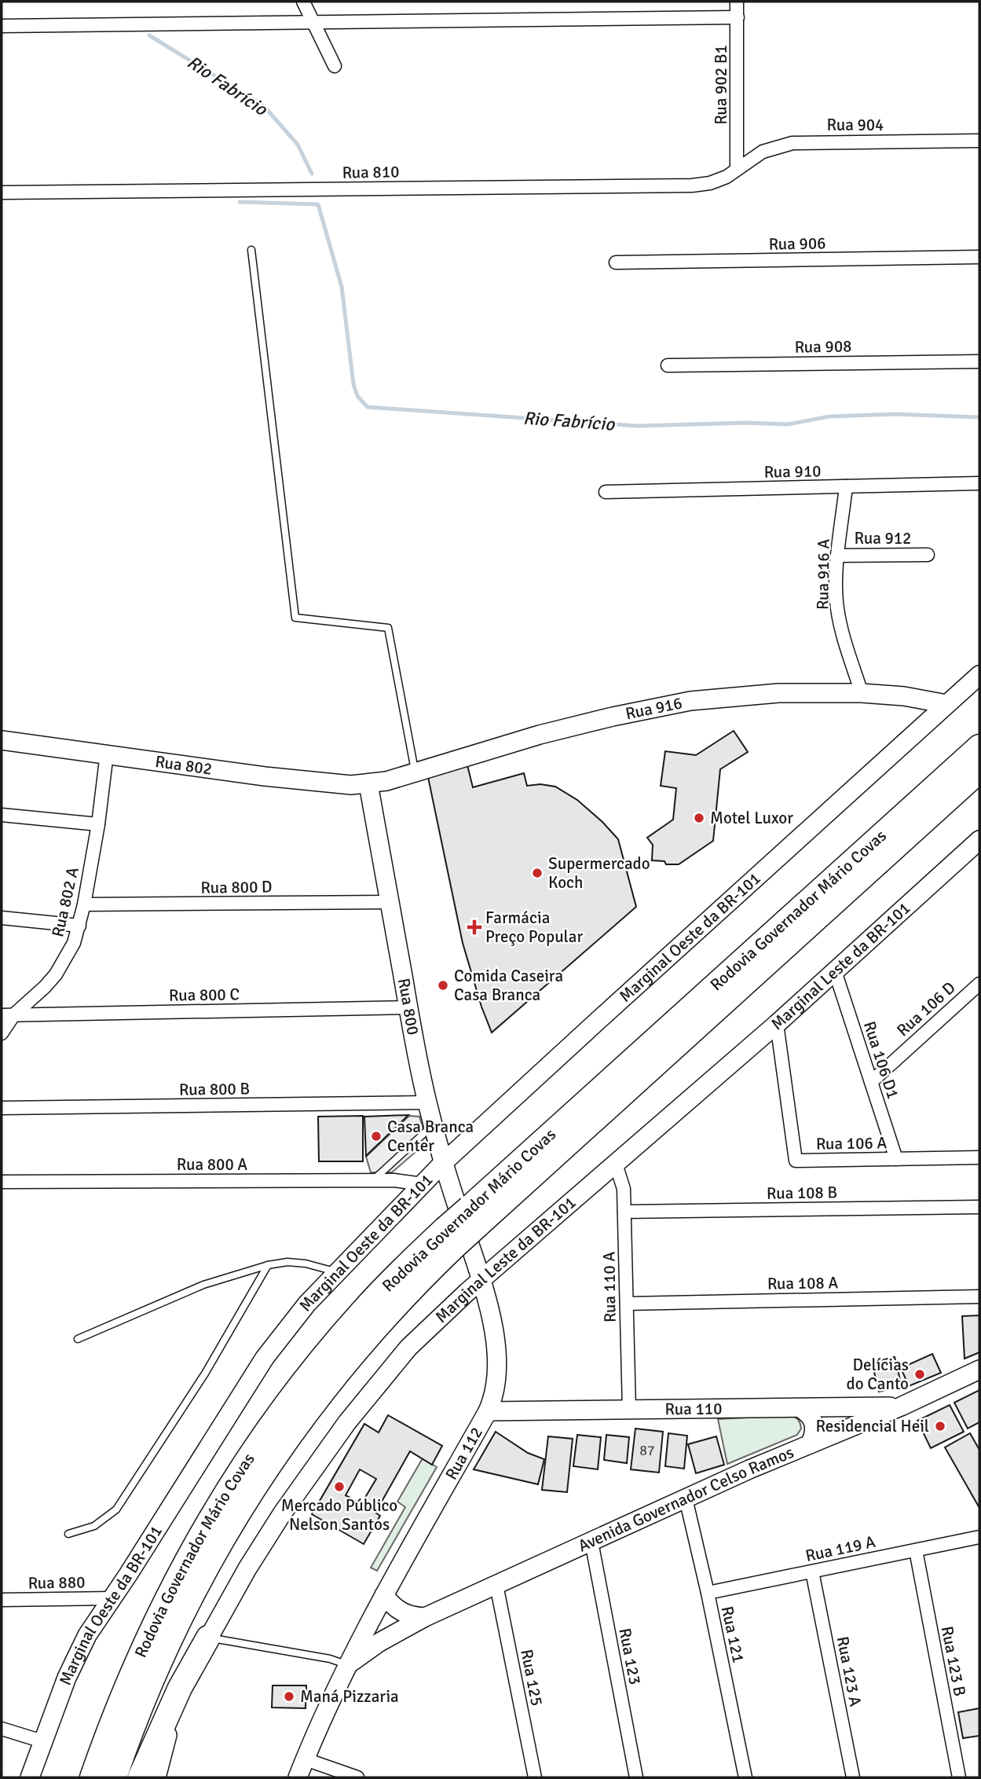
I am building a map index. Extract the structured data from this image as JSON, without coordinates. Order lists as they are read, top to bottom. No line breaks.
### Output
{"streets":{"highway":["Rodovia Governador Mário Covas"],"main road":["Rua 916","Rua 802","Marginal Oeste da BR-101","Marginal Leste da BR-101","Rua 800","Rua 110","Rua 112","Avenida Governador Celso Ramos"],"street":["Rua 902 B1","Rua 904","Rua 810","Rua 906","Rua 908","Rua 910","Rua 912","Rua 916 A","Rua 800 D","Rua 802 A","Rua 800 C","Rua 106 D","Rua 106 D1","Rua 800 B","Rua 106 A","Rua 800 A","Rua 108 B","Rua 108 A","Rua 110 A","Rua 119 A","Rua 880","Rua 121","Rua 123","Rua 123 B","Rua 123 A","Rua 125"]},"crossings":[["Rua 902 B1","Rua 904"],["Rua 902 B1","Rua 810"],["Rua 904","Rua 810"],["Rua 910","Rua 916 A"],["Rua 912","Rua 916 A"],["Rua 916 A","Rua 916"],["Rua 916","Rua 802"],["Rua 916","Marginal Oeste da BR-101"],["Rua 916","Rua 800"],["Rua 802","Rua 802 A"],["Rua 802","Rua 800"],["Rua 800 D","Rua 802 A"],["Rua 800 D","Rua 800"],["Rua 802 A","Rua 800 C"],["Rodovia Governador Mário Covas","Rua 800"],["Rodovia Governador Mário Covas","Rua 112"],["Marginal Oeste da BR-101","Rua 800"],["Marginal Oeste da BR-101","Rua 800 A"],["Marginal Oeste da BR-101","Rua 880"],["Marginal Leste da BR-101","Rua 106 D1"],["Marginal Leste da BR-101","Rua 106 A"],["Marginal Leste da BR-101","Rua 110 A"],["Marginal Leste da BR-101","Rua 112"],["Rua 800 C","Rua 800"],["Rua 800","Rua 800 B"],["Rua 800","Rua 112"],["Rua 106 D","Rua 106 D1"],["Rua 106 D1","Rua 106 A"],["Rua 108 B","Rua 110 A"],["Rua 108 A","Rua 110 A"],["Rua 110 A","Rua 110"],["Rua 110","Rua 112"],["Rua 110","Avenida Governador Celso Ramos"],["Rua 112","Avenida Governador Celso Ramos"],["Avenida Governador Celso Ramos","Rua 121"],["Avenida Governador Celso Ramos","Rua 123"],["Avenida Governador Celso Ramos","Rua 125"],["Rua 119 A","Rua 121"],["Rua 119 A","Rua 123 B"],["Rua 119 A","Rua 123 A"]],"water":["Rio Fabrício"],"places":{"other":["Motel Luxor","Supermercado Koch","Comida Caseira Casa Branca","Casa Branca Center","Delícias do Canto","Residencial Heil","Mercado Público Nelson Santos","Maná Pizzaria"],"health":["Farmácia Preço Popular"]},"house_numbers":["87"]}
